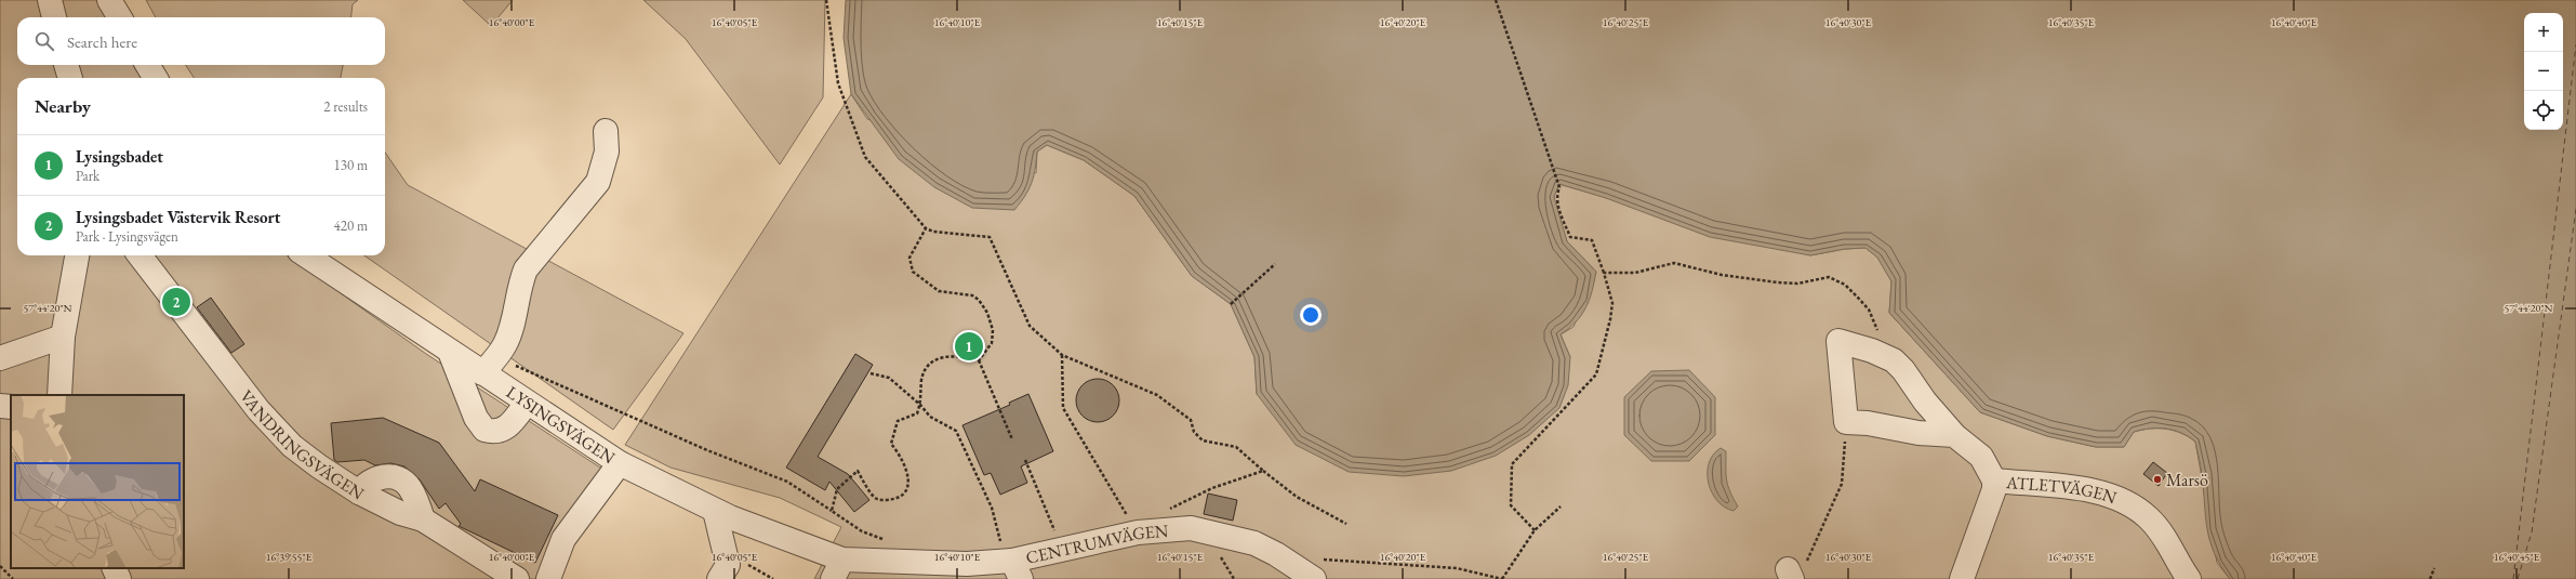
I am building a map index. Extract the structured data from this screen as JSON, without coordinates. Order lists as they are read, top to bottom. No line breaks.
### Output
{"streets":{"street":["LYSINGSVÄGEN","VANDRINGSVÄGEN","ATLETVÄGEN","CENTRUMVÄGEN"]},"crossings":[["LYSINGSVÄGEN","CENTRUMVÄGEN"]],"places":["Marsö"],"page":{"map_buttons":["+","−"],"search":"Search here","heading":["Nearby","2 results"],"list":[{"mark":"1","name":"Lysingsbadet","note":"Park","value":"130 m"},{"mark":"2","name":"Lysingsbadet Västervik Resort","note":"Park · Lysingsvägen","value":"420 m"}],"pins":["2","1"]},"coordinates":["16°40'00\"E","16°40'05\"E","16°40'10\"E","16°40'15\"E","16°40'20\"E","16°40'25\"E","16°40'30\"E","16°40'35\"E","16°40'40\"E","57°44'20\"N","16°39'55\"E","16°40'45\"E"]}
